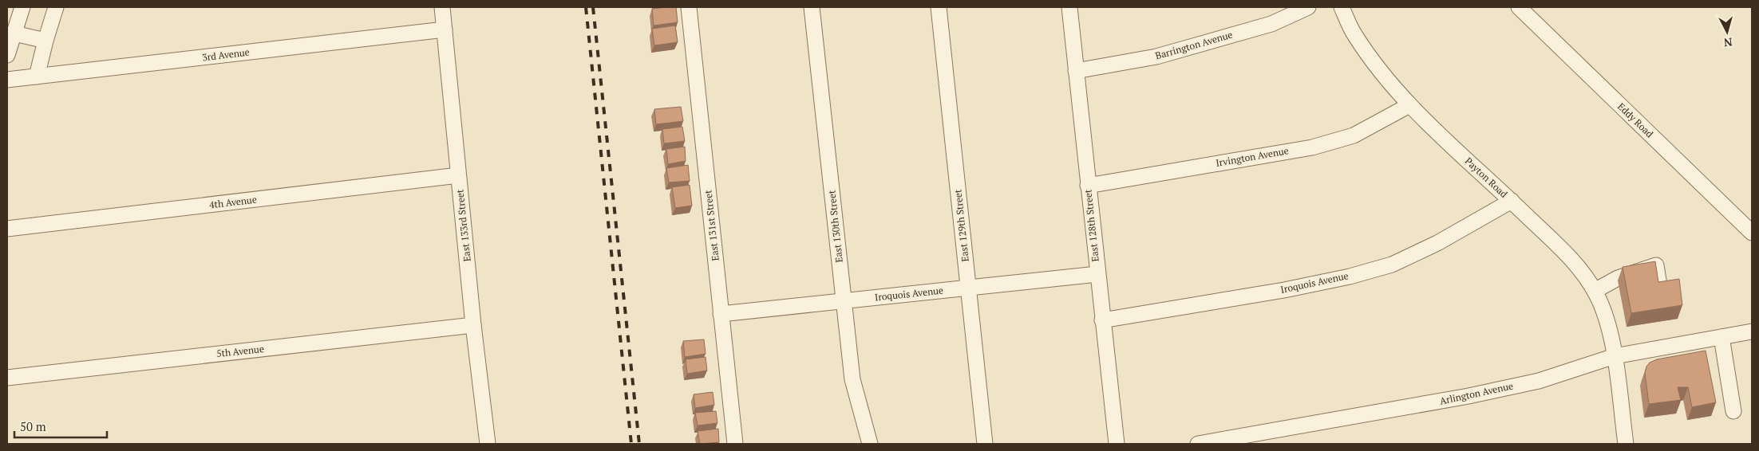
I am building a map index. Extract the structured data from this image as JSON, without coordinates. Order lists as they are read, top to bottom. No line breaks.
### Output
{"streets":{"street":["Barrington Avenue","3rd Avenue","Eddy Road","Irvington Avenue","Payton Road","4th Avenue","East 133rd Street","East 131st Street","East 129th Street","East 128th Street","East 130th Street","Iroquois Avenue","5th Avenue","Arlington Avenue"]},"crossings":[["Barrington Avenue","East 128th Street"],["3rd Avenue","East 133rd Street"],["Irvington Avenue","Payton Road"],["Irvington Avenue","East 128th Street"],["Payton Road","Iroquois Avenue"],["Payton Road","Arlington Avenue"],["4th Avenue","East 133rd Street"],["East 133rd Street","5th Avenue"],["East 131st Street","Iroquois Avenue"],["East 129th Street","Iroquois Avenue"],["East 128th Street","Iroquois Avenue"],["East 130th Street","Iroquois Avenue"]],"scale_bar":"50 m","north":"bottom"}
